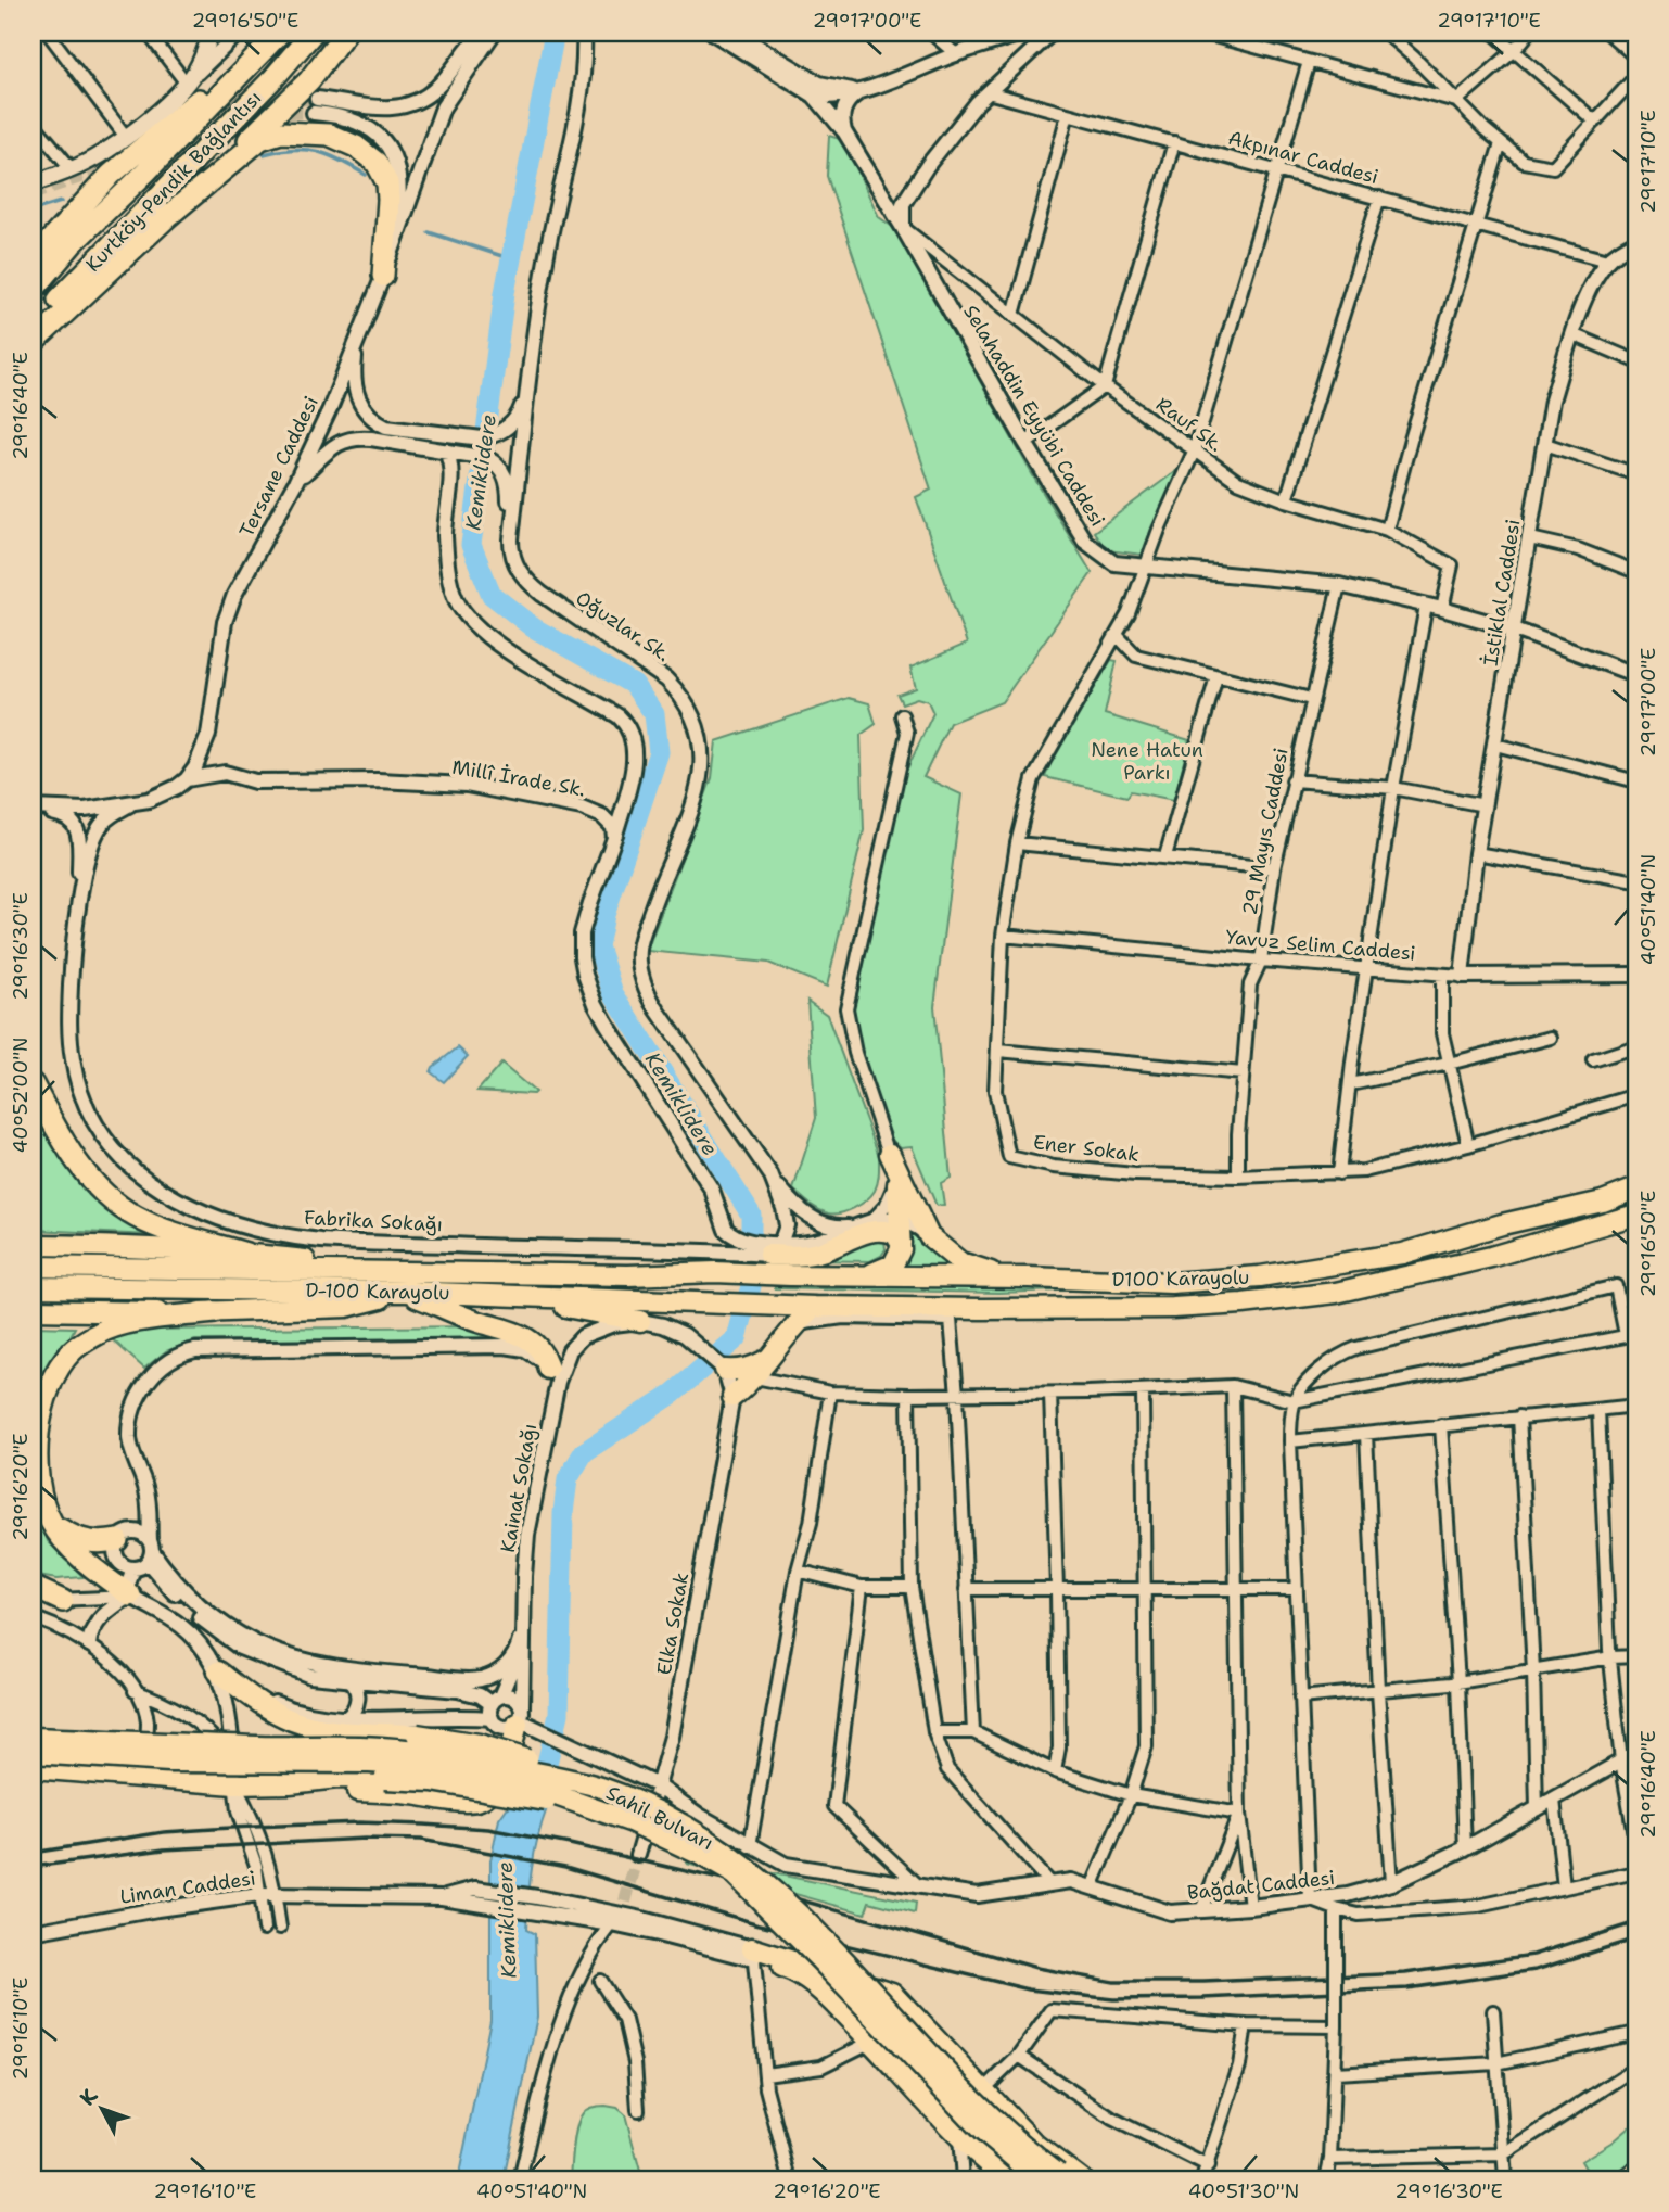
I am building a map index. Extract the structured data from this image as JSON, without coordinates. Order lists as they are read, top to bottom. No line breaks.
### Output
{"streets":{"highway":["Kurtköy-Pendik Bağlantısı","D100 Karayolu","D-100 Karayolu","Sahil Bulvarı"],"street":["Akpınar Caddesi","Selahaddin Eyyübi Caddesi","Rauf Sk.","Tersane Caddesi","İstiklal Caddesi","Oğuzlar Sk.","Millî İrade Sk.","29 Mayıs Caddesi","Yavuz Selim Caddesi","Ener Sokak","Fabrika Sokağı","Kainat Sokağı","Elka Sokak","Bağdat Caddesi","Liman Caddesi"]},"crossings":[["Akpınar Caddesi","İstiklal Caddesi"],["Akpınar Caddesi","Ener Sokak"],["Selahaddin Eyyübi Caddesi","Rauf Sk."],["Selahaddin Eyyübi Caddesi","İstiklal Caddesi"],["Selahaddin Eyyübi Caddesi","29 Mayıs Caddesi"],["Selahaddin Eyyübi Caddesi","Ener Sokak"],["Rauf Sk.","Ener Sokak"],["Tersane Caddesi","Millî İrade Sk."],["İstiklal Caddesi","Yavuz Selim Caddesi"],["Oğuzlar Sk.","Fabrika Sokağı"],["29 Mayıs Caddesi","Yavuz Selim Caddesi"],["29 Mayıs Caddesi","Ener Sokak"],["Yavuz Selim Caddesi","Ener Sokak"],["D100 Karayolu","D-100 Karayolu"],["Elka Sokak","Bağdat Caddesi"]],"water":["Kemiklidere"],"parks":["Nene Hatun Parkı"],"north":"top left","coordinates":["29°16'50\"E","29°17'00\"E","29°17'10\"E","29°16'40\"E","40°51'40\"N","29°16'30\"E","40°52'00\"N","29°16'20\"E","29°16'10\"E","40°51'30\"N"]}
